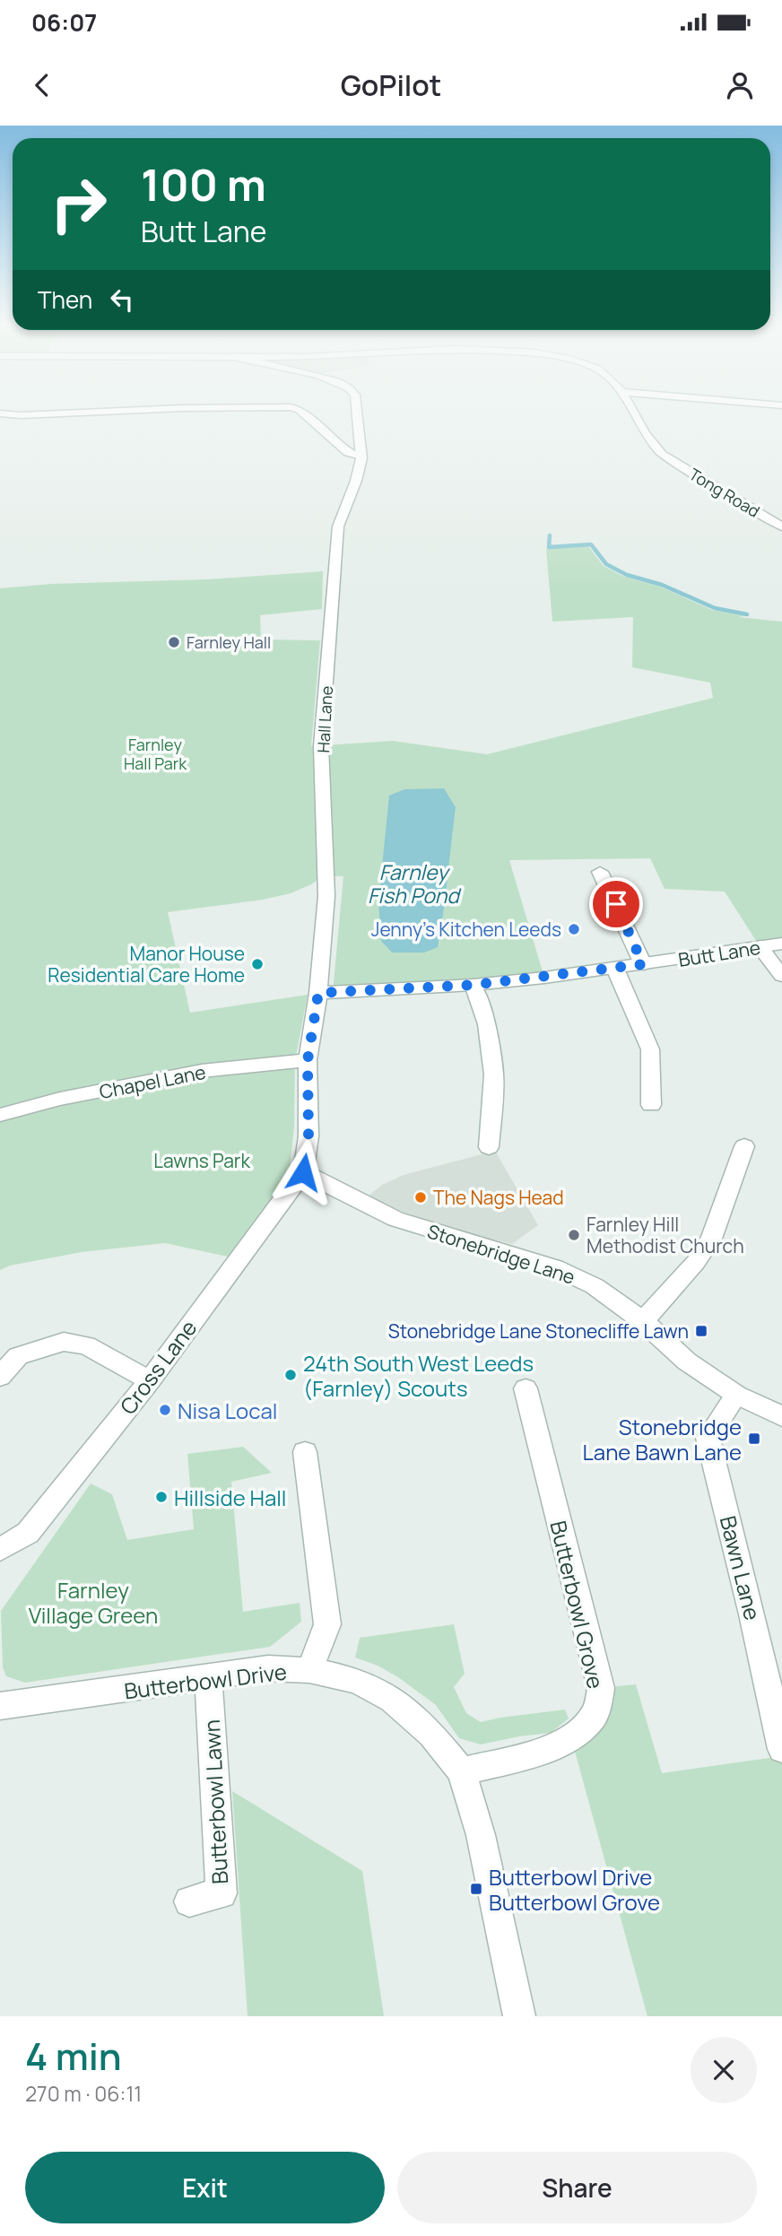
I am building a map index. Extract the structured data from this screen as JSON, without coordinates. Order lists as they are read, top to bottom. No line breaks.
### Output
{"streets":{"street":["Tong Road","Hall Lane","Butt Lane","Chapel Lane","Stonebridge Lane","Cross Lane","Bawn Lane","Butterbowl Grove","Butterbowl Drive","Butterbowl Lawn"]},"crossings":[["Hall Lane","Butt Lane"],["Hall Lane","Chapel Lane"],["Hall Lane","Stonebridge Lane"],["Hall Lane","Cross Lane"],["Stonebridge Lane","Cross Lane"],["Stonebridge Lane","Bawn Lane"],["Butterbowl Grove","Butterbowl Drive"],["Butterbowl Drive","Butterbowl Lawn"]],"water":["Farnley Fish Pond"],"parks":["Farnley Hall Park","Lawns Park","Farnley Village Green"],"places":{"other":["Farnley Hall","Jenny's Kitchen Leeds","Manor House Residential Care Home","The Nags Head","Farnley Hill Methodist Church","24th South West Leeds (Farnley) Scouts","Nisa Local","Hillside Hall"],"transit":["Stonebridge Lane Stonecliffe Lawn","Stonebridge Lane Bawn Lane","Butterbowl Drive Butterbowl Grove"]},"page":{"status":"06:07","header":"GoPilot","turn":["100 m","Butt Lane"],"then":"Then","heading":["4 min","270 m · 06:11"],"buttons":["Exit","Share"]}}
